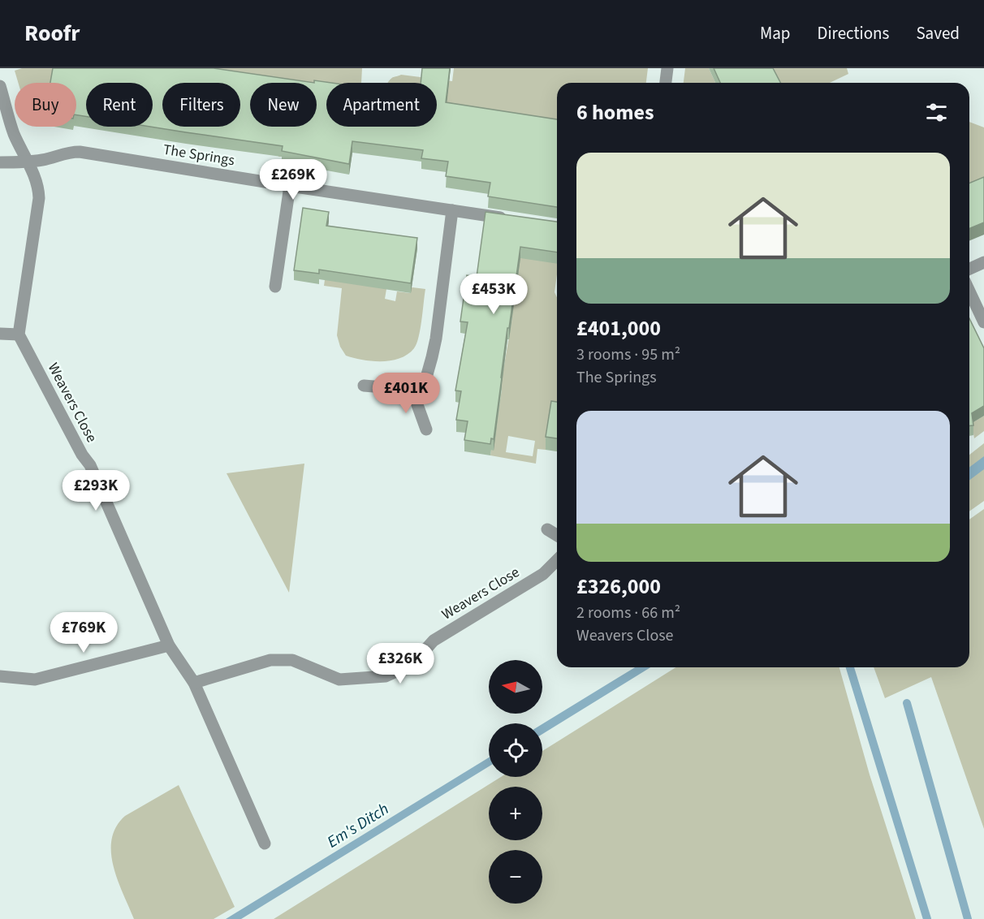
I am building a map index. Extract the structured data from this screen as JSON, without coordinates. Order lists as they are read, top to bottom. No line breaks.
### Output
{"streets":{"street":["The Springs","Weavers Close"]},"water":["Em's Ditch"],"north":"left","page":{"header":"Roofr","nav":["Map","Directions","Saved"],"chip":["Buy","Rent","Filters","New","Apartment"],"heading":"6 homes","list":[{"name":"£401,000","note":"3 rooms · 95 m² · The Springs"},{"name":"£326,000","note":"2 rooms · 66 m² · Weavers Close"}],"price":["£269K","£453K","£401K","£293K","£769K","£326K"],"map_buttons":["+","−"]}}
